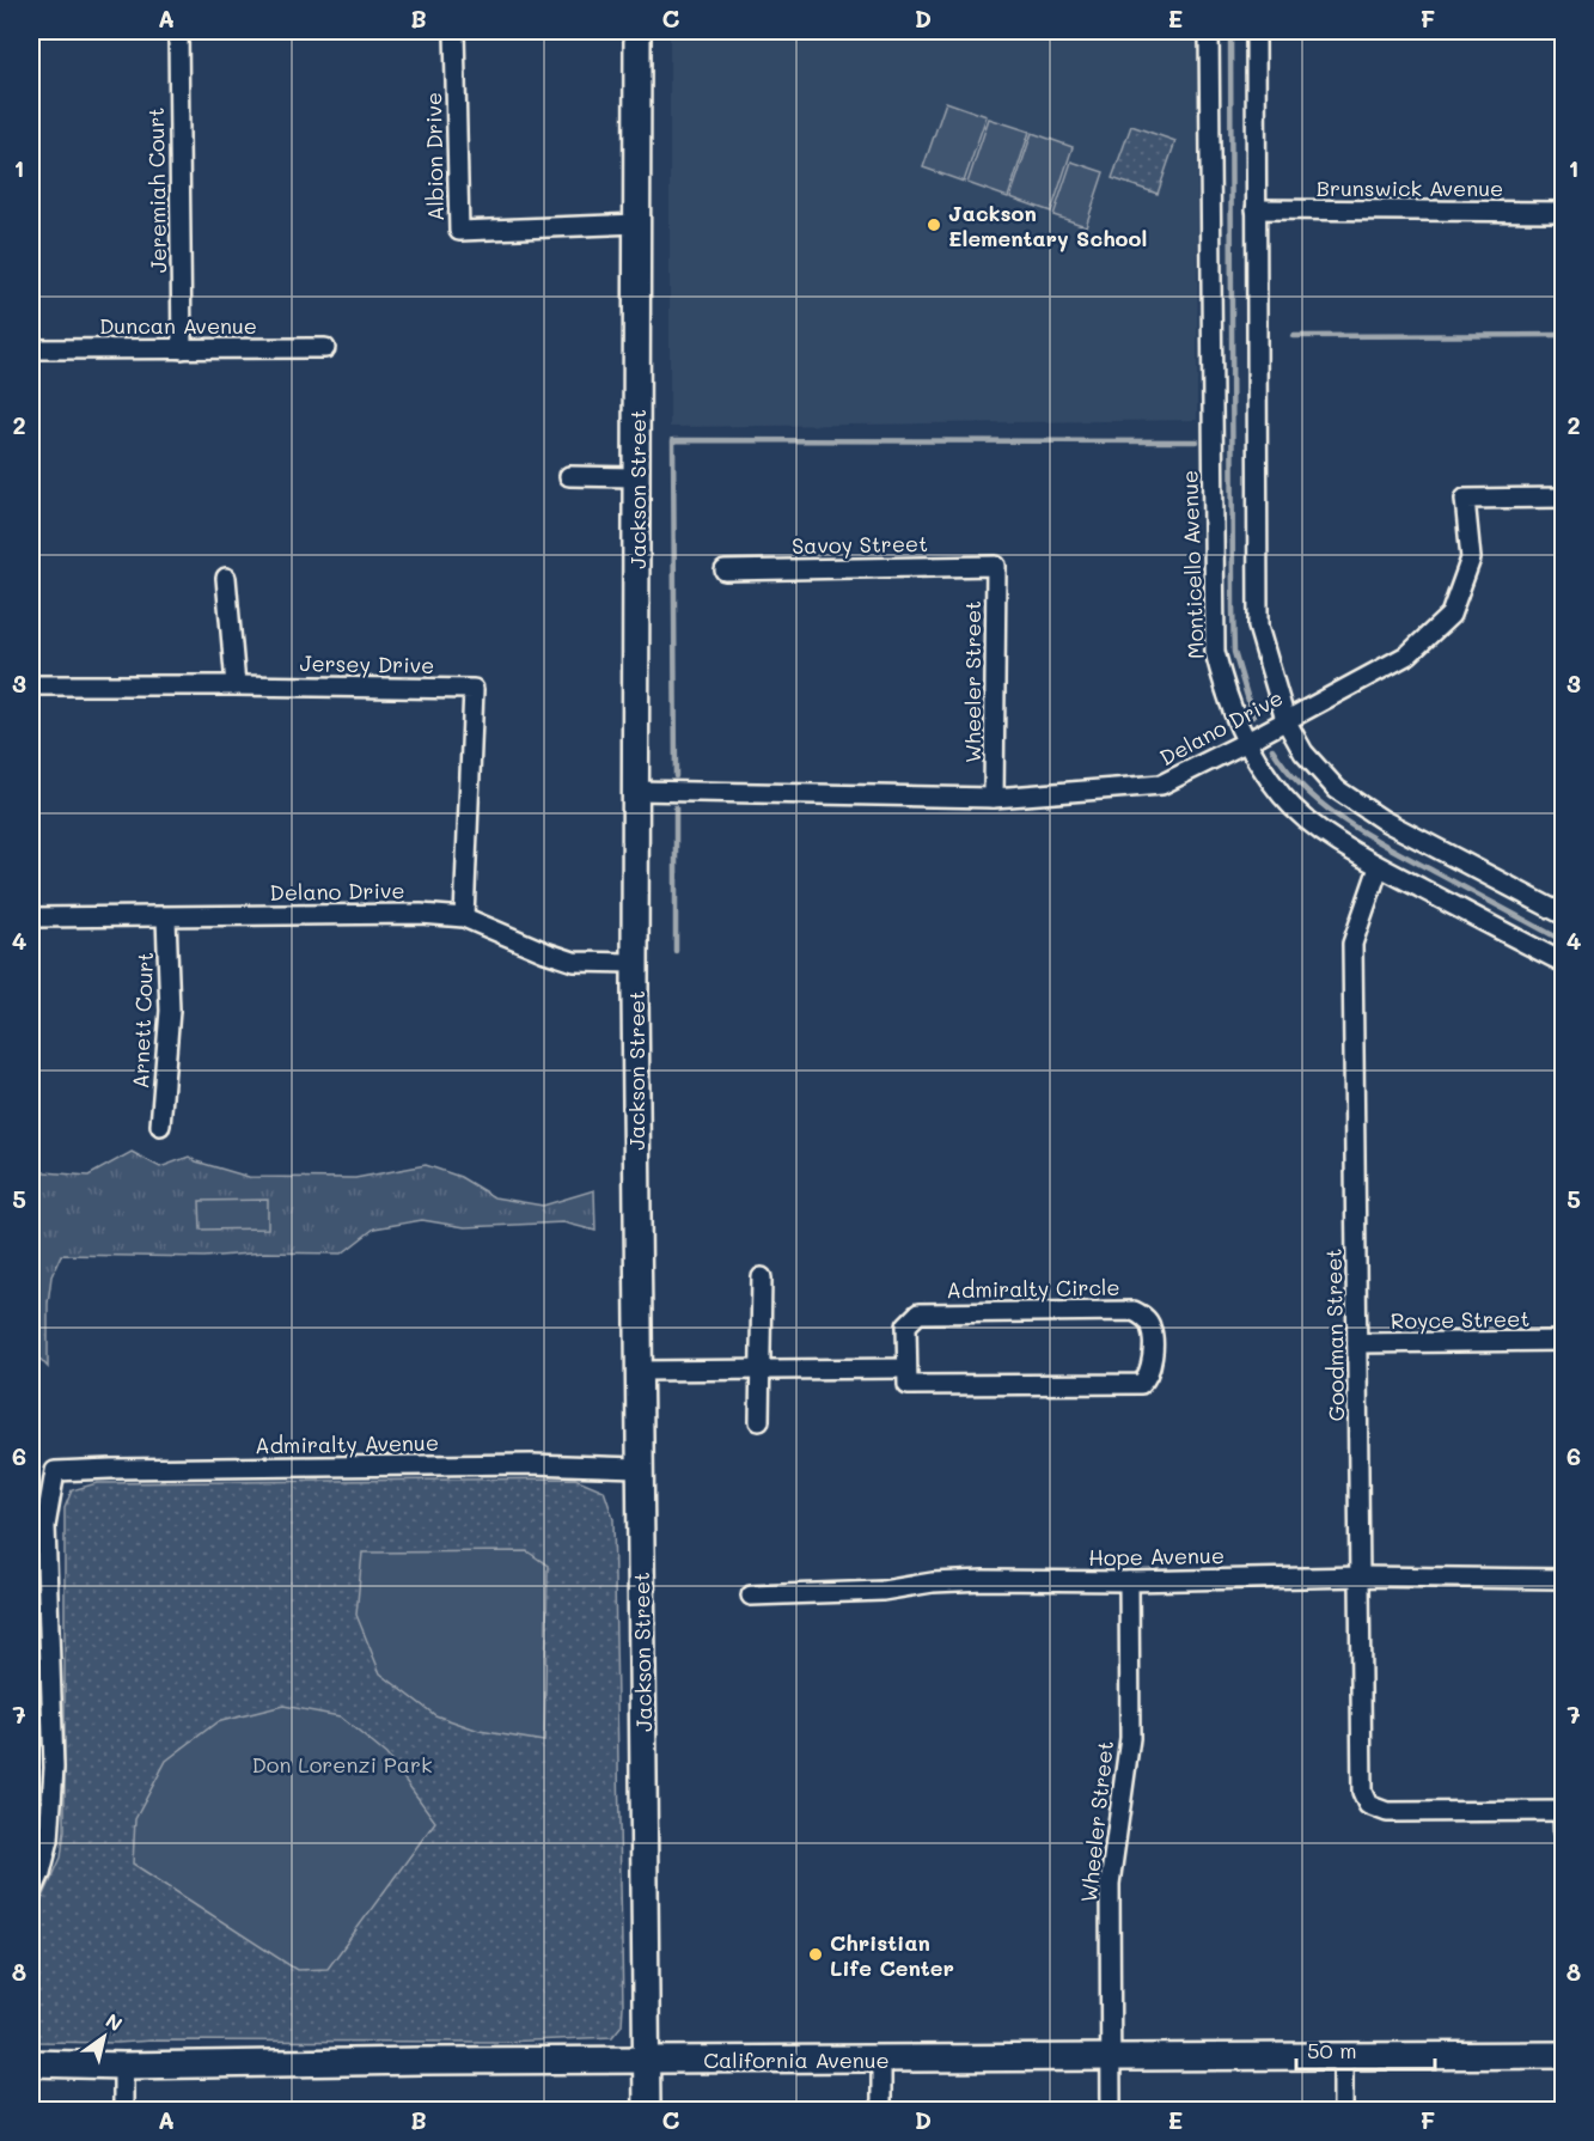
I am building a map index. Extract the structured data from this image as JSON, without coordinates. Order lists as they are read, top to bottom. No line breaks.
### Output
{"streets":{"main road":["Jackson Street","California Avenue"],"street":["Albion Drive","Brunswick Avenue","Jeremiah Court","Duncan Avenue","Savoy Street","Monticello Avenue","Jersey Drive","Wheeler Street","Delano Drive","Arnett Court","Admiralty Circle","Royce Street","Goodman Street","Admiralty Avenue","Hope Avenue"]},"crossings":[["Albion Drive","Jackson Street"],["Jeremiah Court","Duncan Avenue"],["Jackson Street","Delano Drive"],["Jackson Street","Admiralty Avenue"],["Jackson Street","California Avenue"],["Savoy Street","Wheeler Street"],["Monticello Avenue","Delano Drive"],["Monticello Avenue","Goodman Street"],["Jersey Drive","Delano Drive"],["Wheeler Street","Delano Drive"],["Wheeler Street","Hope Avenue"],["Wheeler Street","California Avenue"],["Delano Drive","Arnett Court"],["Royce Street","Goodman Street"],["Goodman Street","Hope Avenue"]],"parks":["Don Lorenzi Park"],"places":["Jackson Elementary School","Christian Life Center"],"scale_bar":"50 m","north":"top right","grid":{"columns":["A","B","C","D","E","F"],"rows":["1","2","3","4","5","6","7","8"]}}
